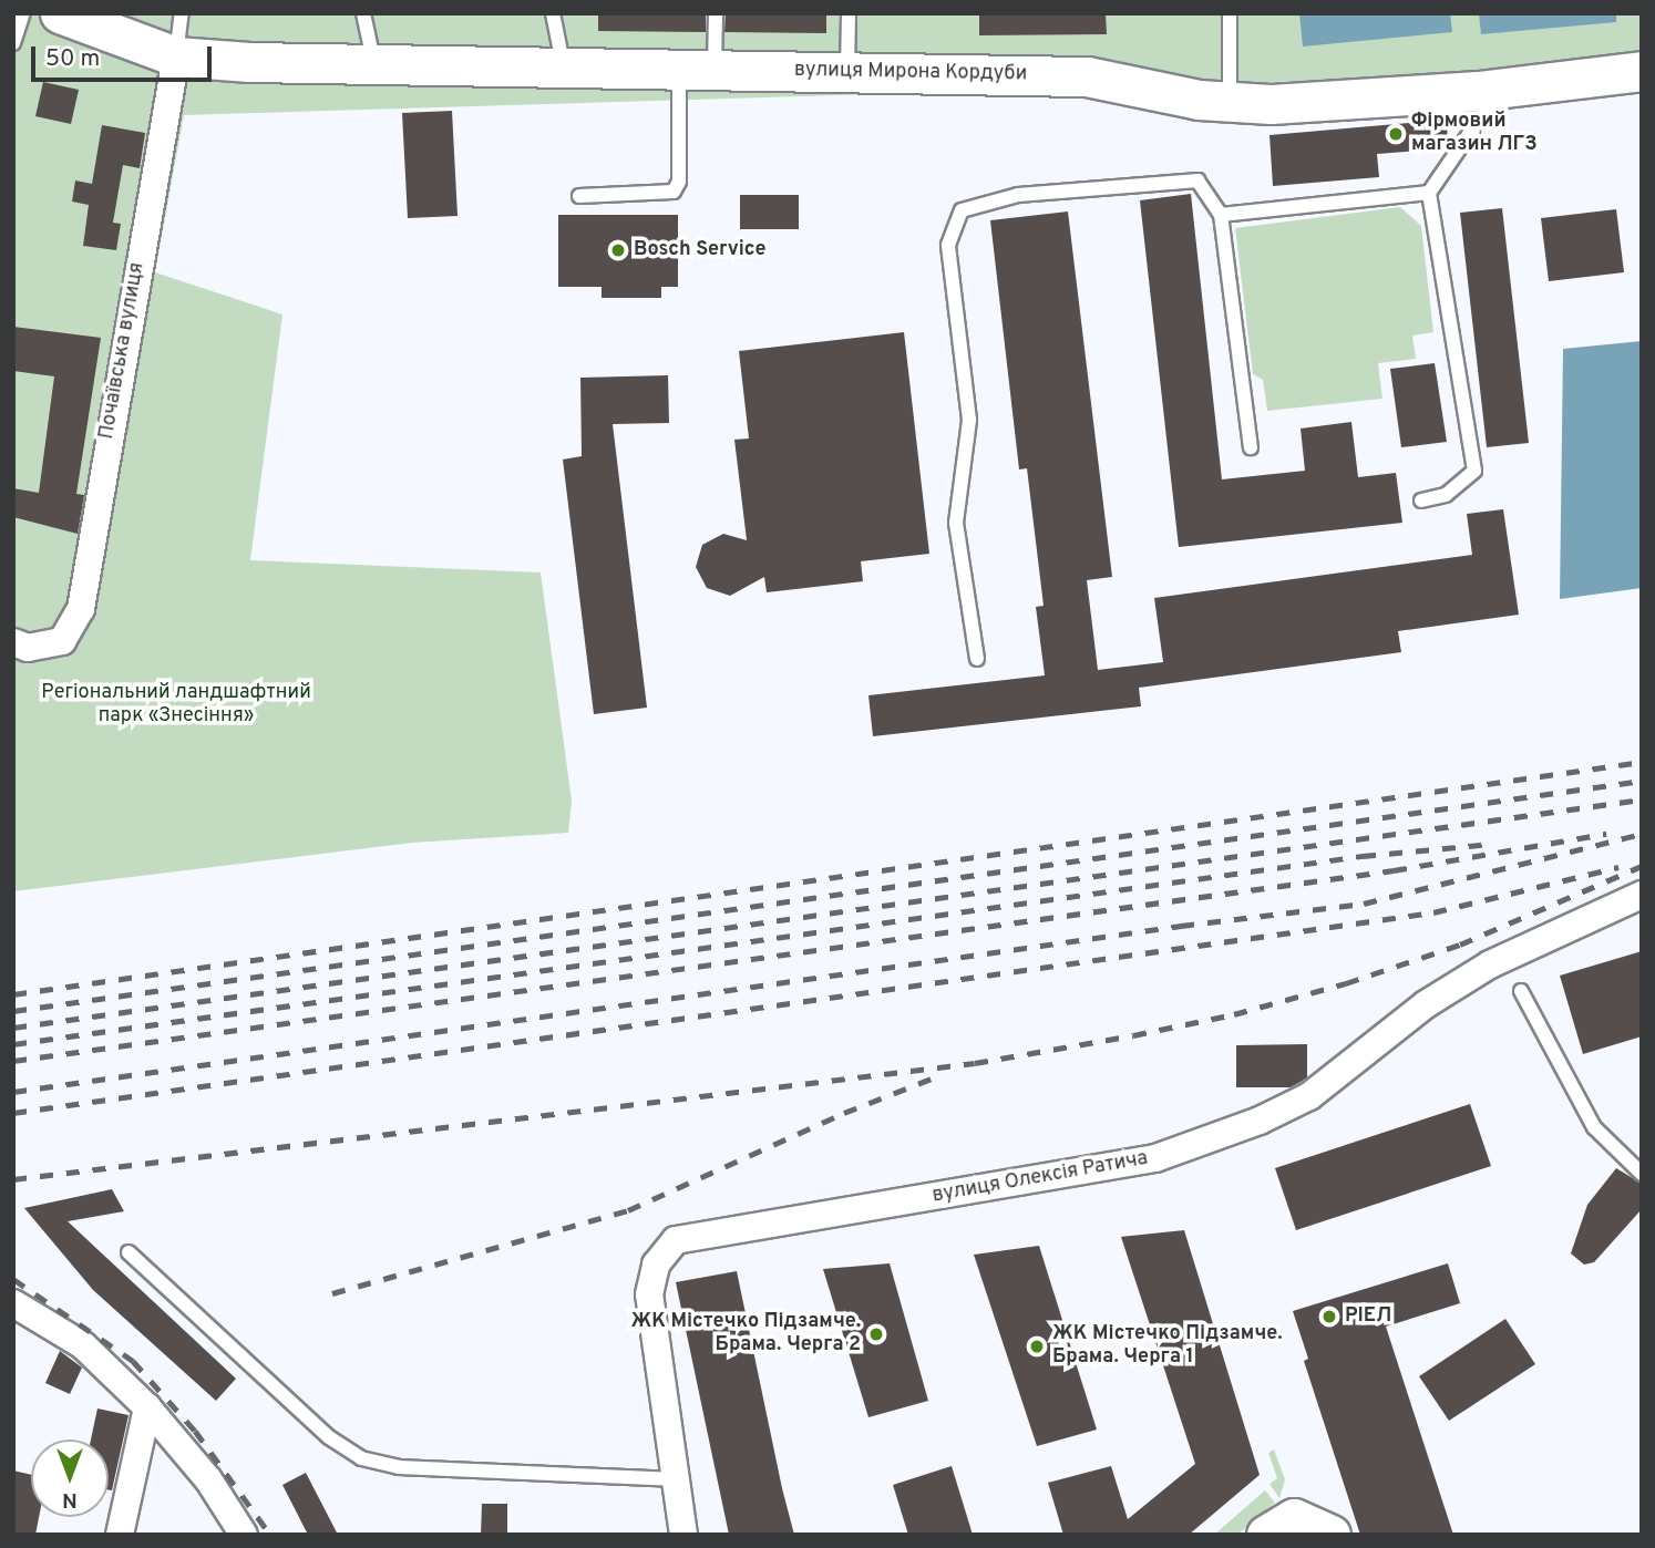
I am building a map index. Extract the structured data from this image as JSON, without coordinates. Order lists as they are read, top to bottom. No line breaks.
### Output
{"streets":{"street":["вулиця Мирона Кордуби","Почаївська вулиця","вулиця Олексія Ратича"]},"crossings":[["вулиця Мирона Кордуби","Почаївська вулиця"]],"parks":["Регіональний ландшафтний парк «Знесіння»"],"places":["Фірмовий магазин ЛГЗ","Bosch Service","РІЕЛ","ЖК Містечко Підзамче. Брама. Черга 2","ЖК Містечко Підзамче. Брама. Черга 1"],"scale_bar":"50 m","north":"bottom"}
